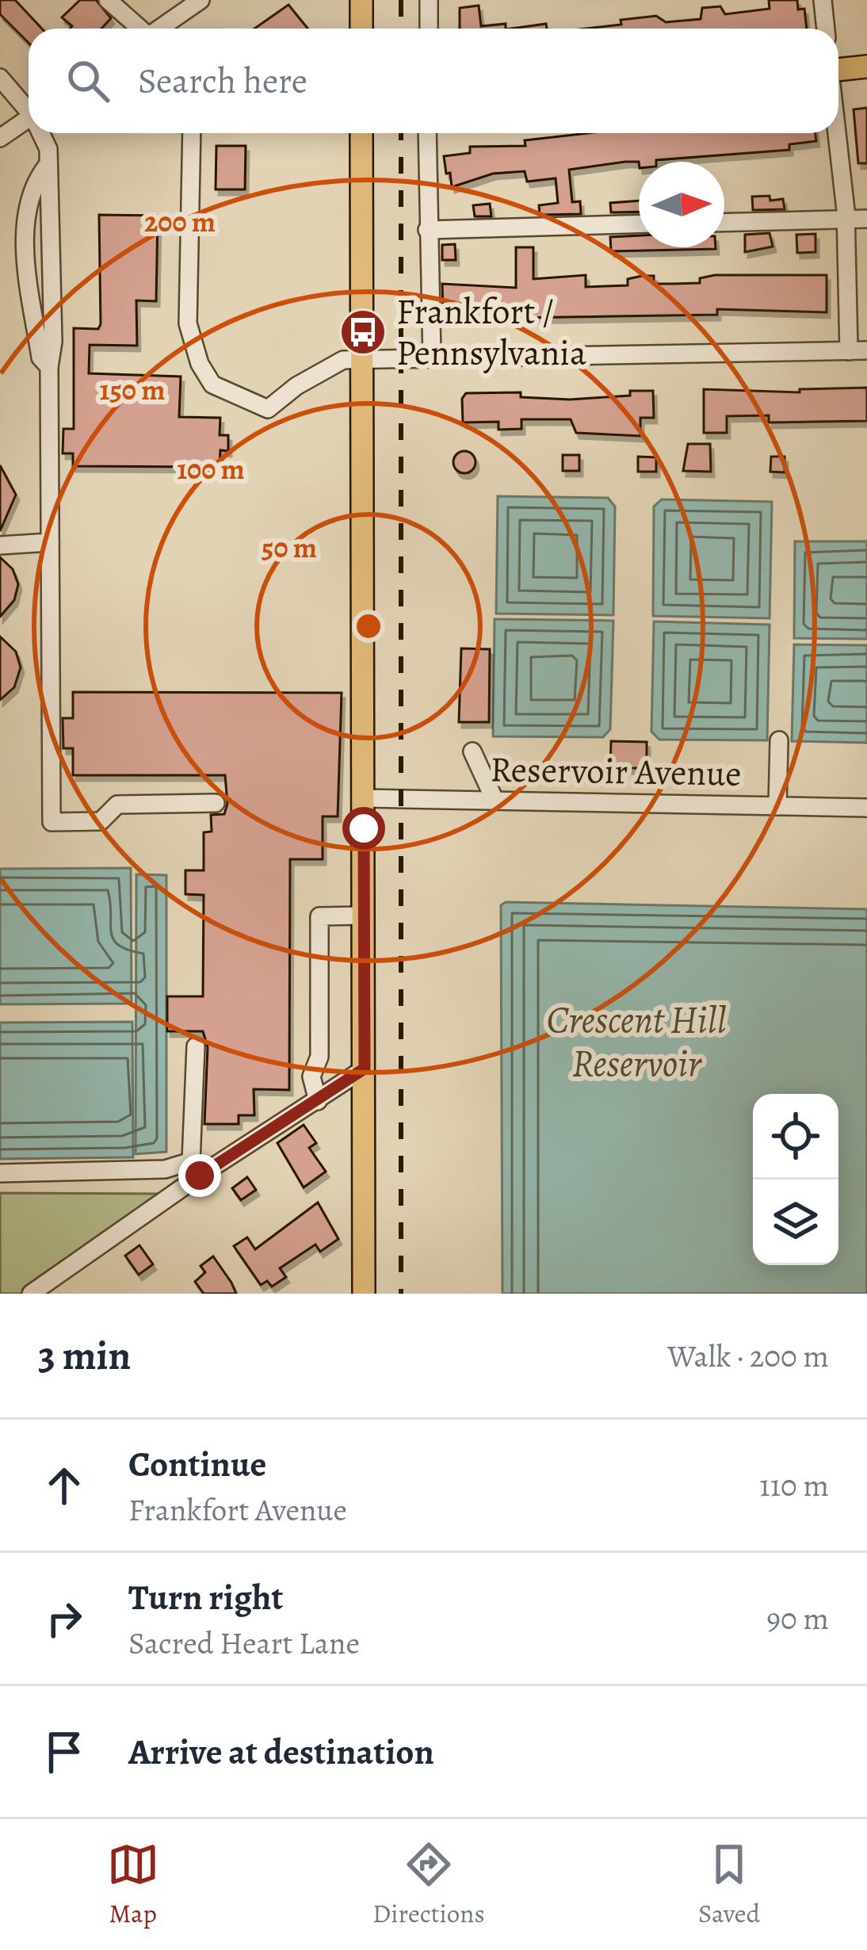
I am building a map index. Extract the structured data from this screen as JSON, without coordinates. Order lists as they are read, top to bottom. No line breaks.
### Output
{"streets":{"street":["Reservoir Avenue"]},"water":["Crescent Hill Reservoir"],"places":{"bus stop":["Frankfort / Pennsylvania"]},"north":"right","page":{"search":"Search here","heading":["3 min","Walk · 200 m"],"list":[["Continue","Frankfort Avenue","110 m"],["Turn right","Sacred Heart Lane","90 m"],"Arrive at destination"],"nav":["Map","Directions","Saved"]},"rings":["200 m","150 m","100 m","50 m"]}
